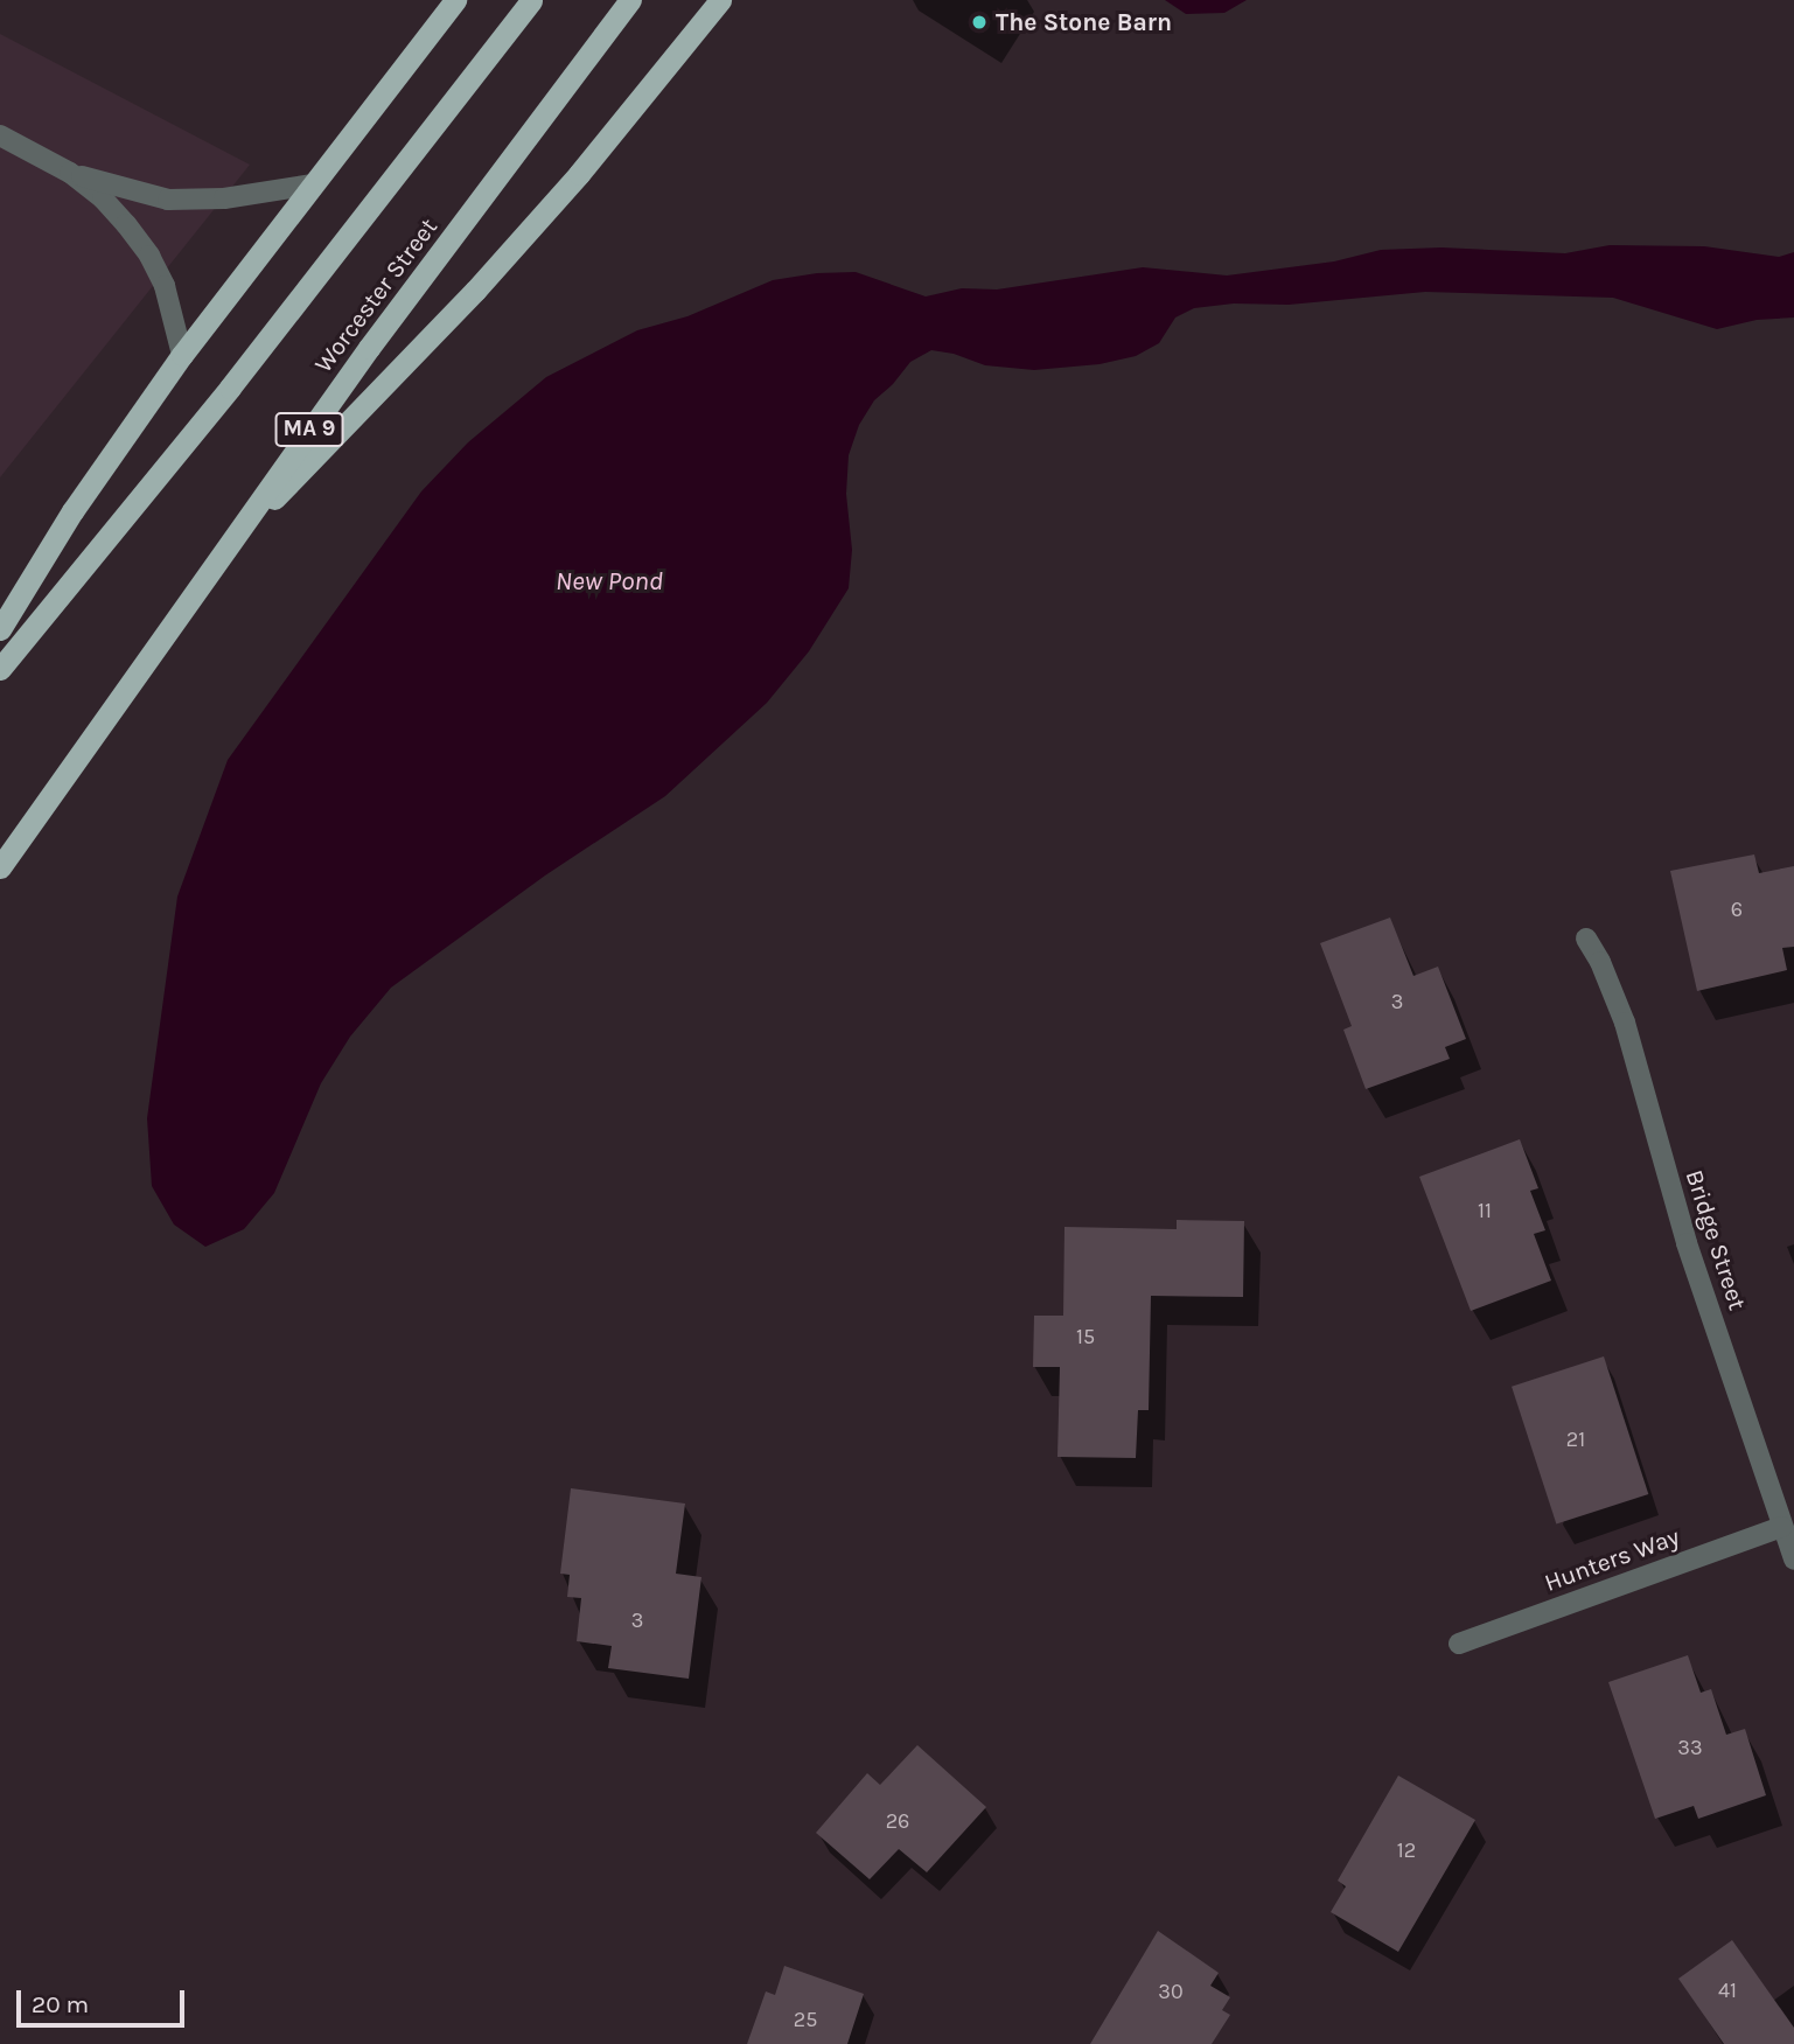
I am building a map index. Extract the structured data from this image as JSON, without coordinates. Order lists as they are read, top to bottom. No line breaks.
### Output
{"streets":{"highway":["Worcester Street","MA 9"],"street":["Bridge Street","Hunters Way"]},"crossings":[["Bridge Street","Hunters Way"]],"water":["New Pond"],"places":["The Stone Barn"],"house_numbers":["6","3","11","15","21","3","33","26","12","41","30","25"],"scale_bar":"20 m"}
